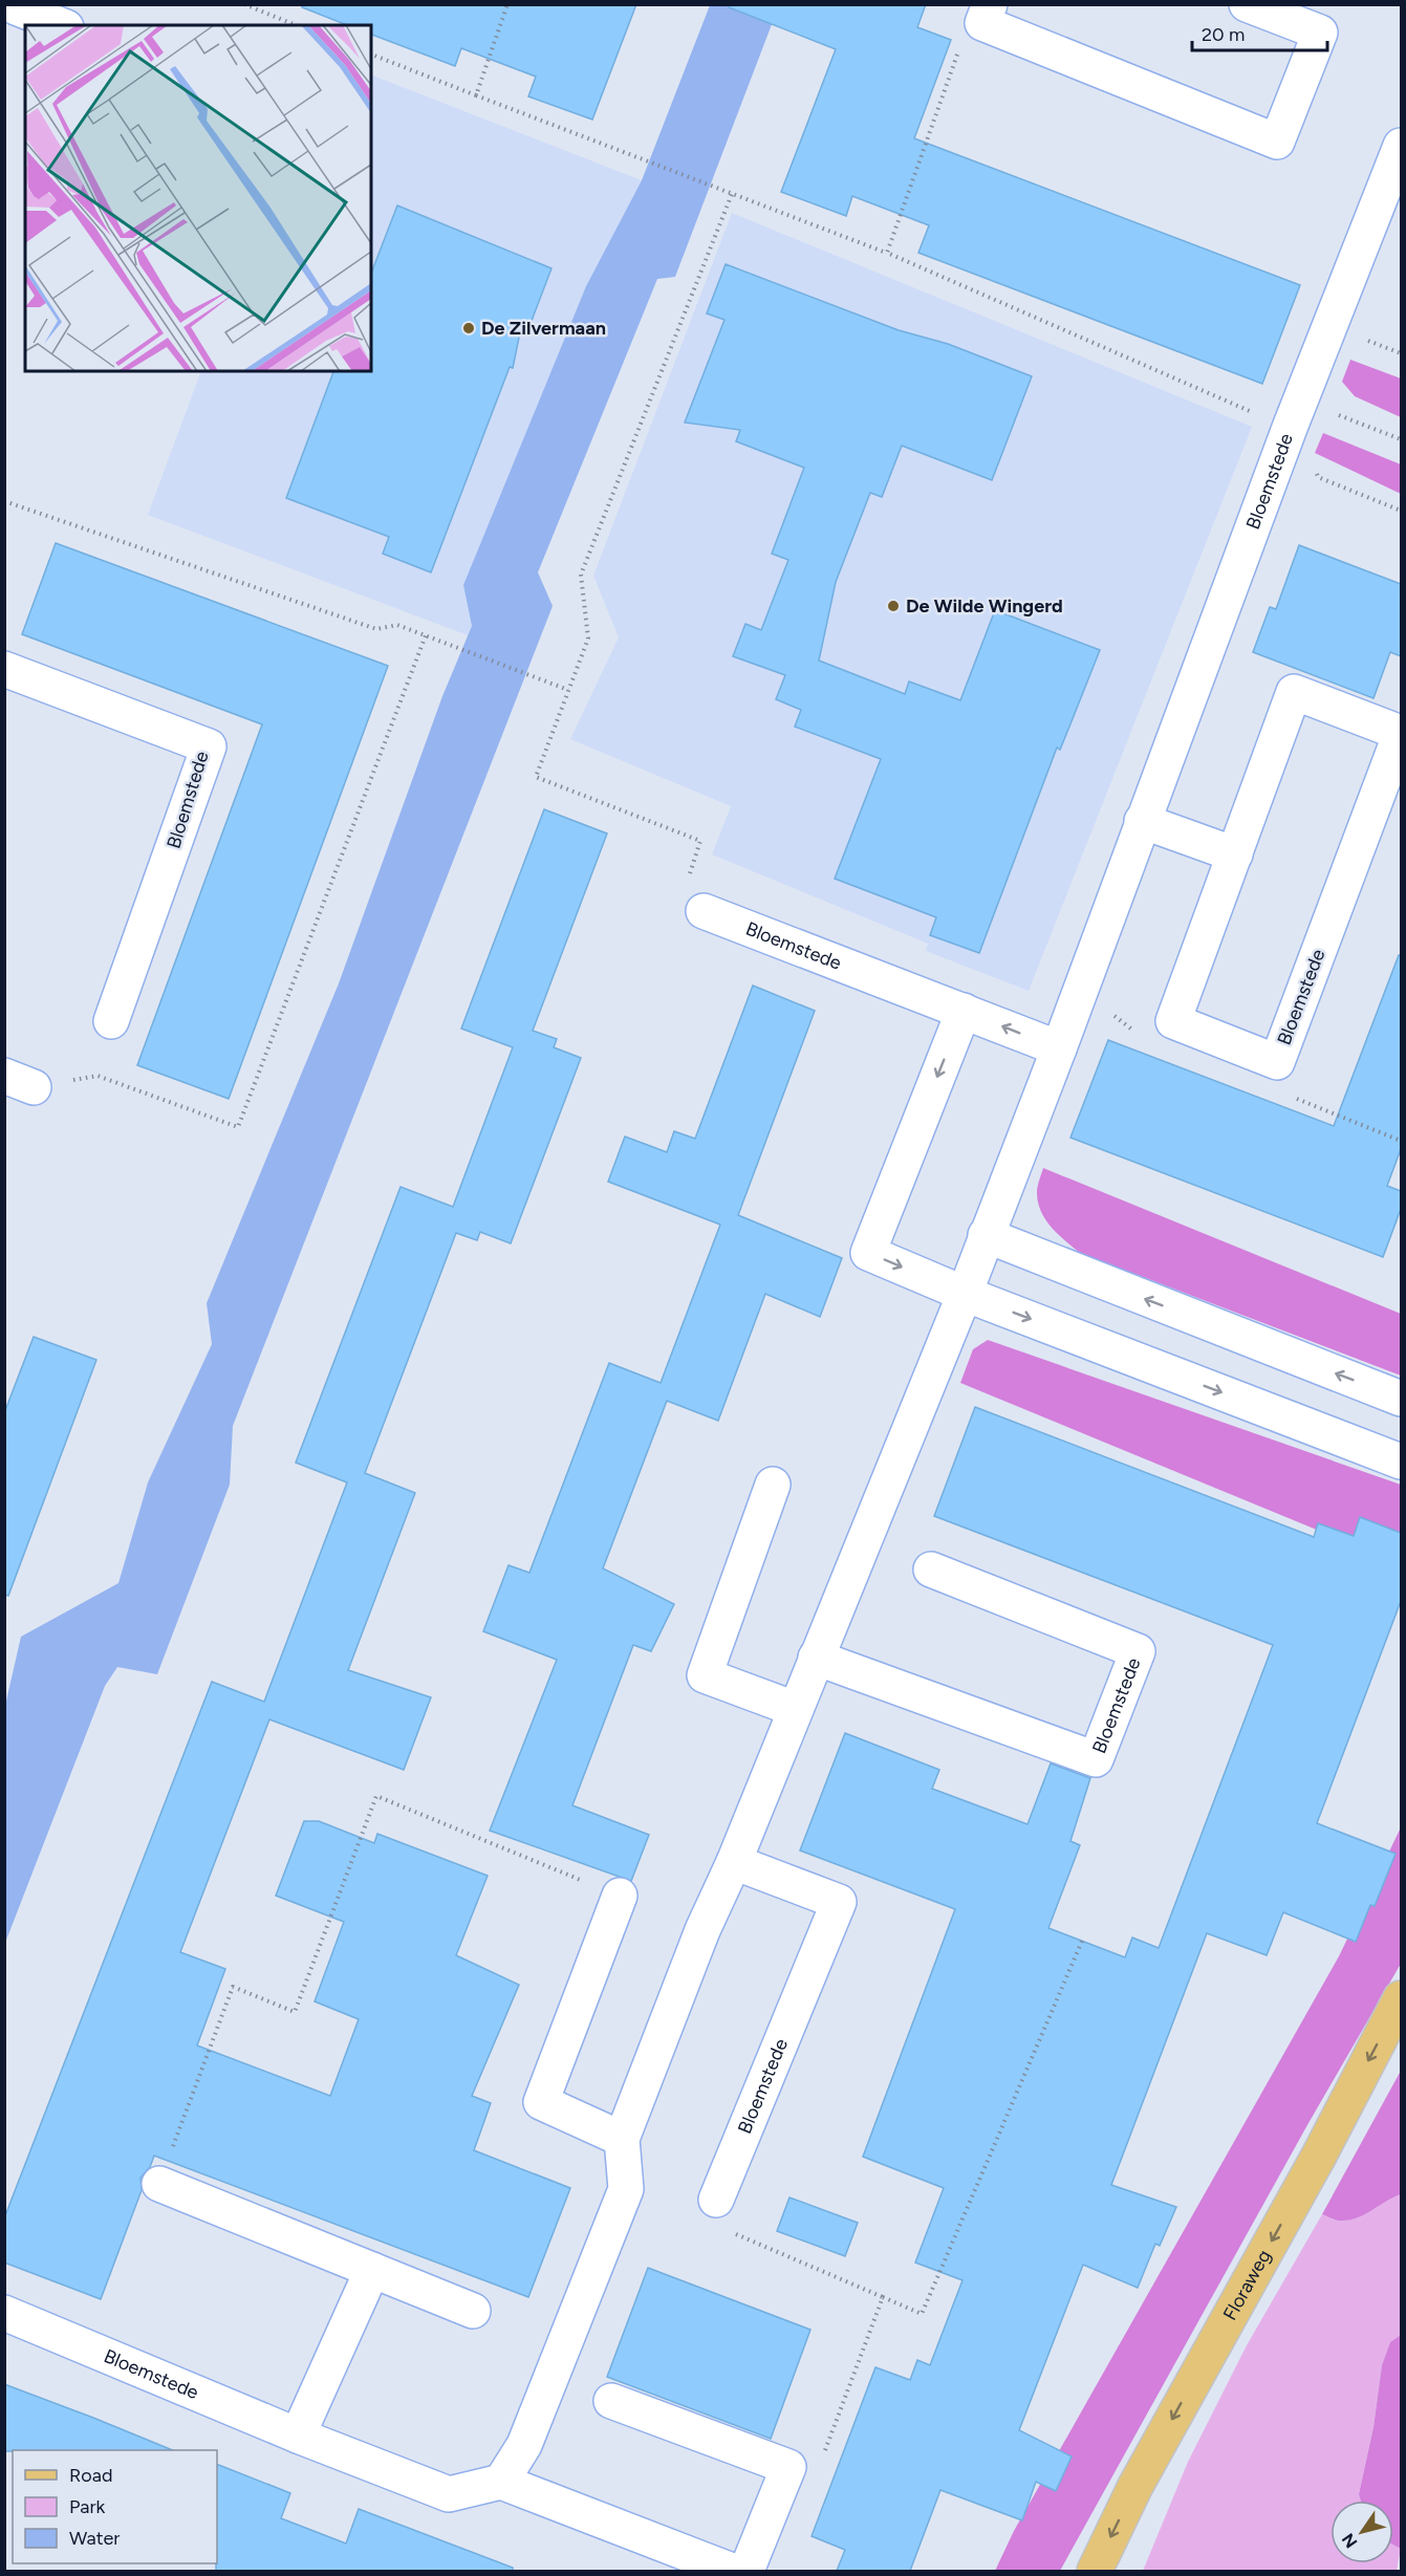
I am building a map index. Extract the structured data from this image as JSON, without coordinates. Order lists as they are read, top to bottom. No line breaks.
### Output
{"streets":{"main road":["Floraweg"],"street":["Bloemstede"]},"one_way":["Floraweg"],"places":["De Zilvermaan","De Wilde Wingerd"],"legend":["Road","Park","Water"],"scale_bar":"20 m","north":"bottom left"}
